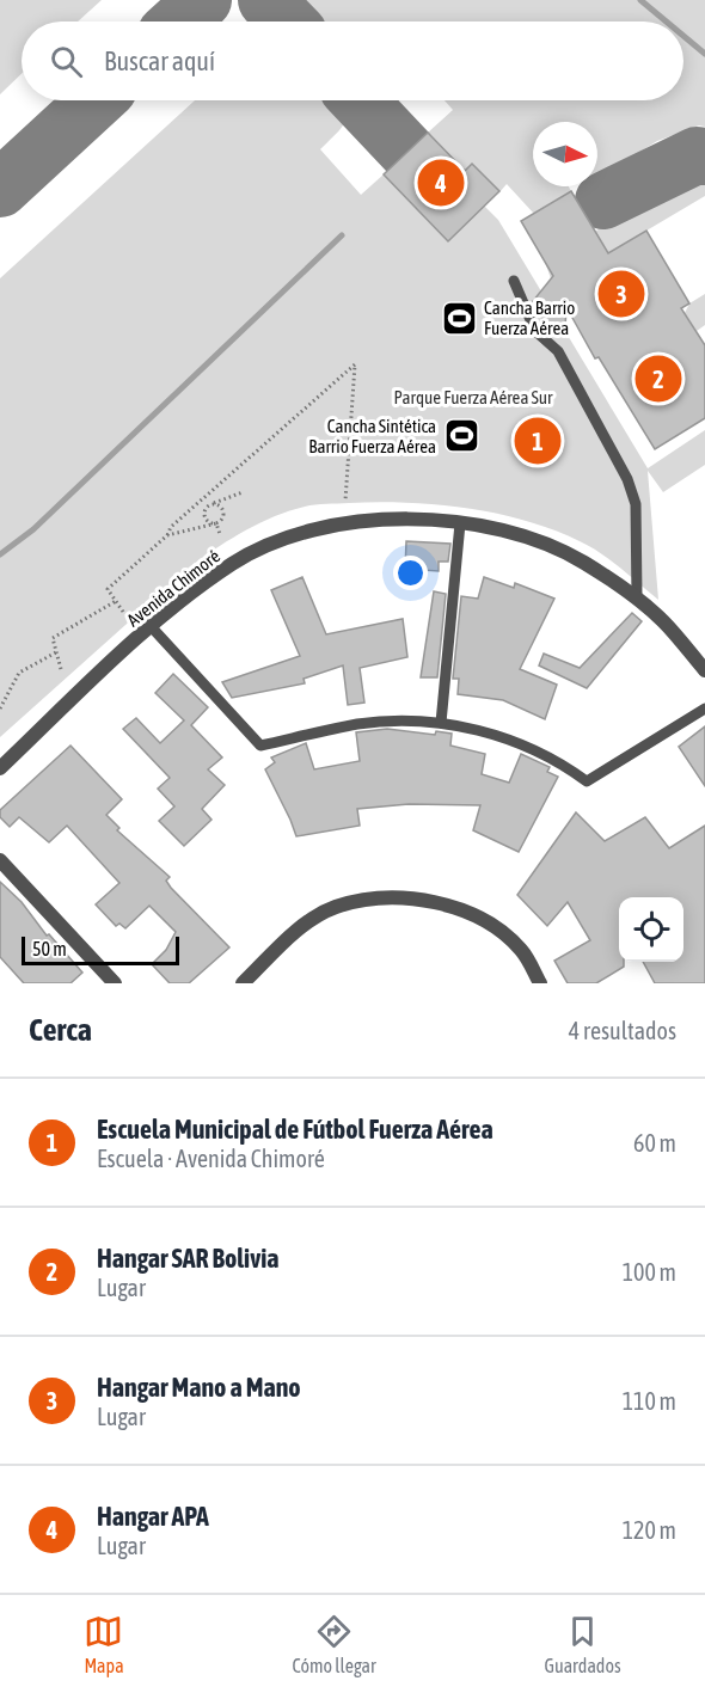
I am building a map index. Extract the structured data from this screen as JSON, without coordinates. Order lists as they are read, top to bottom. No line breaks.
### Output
{"streets":{"street":["Avenida Chimoré"]},"parks":["Parque Fuerza Aérea Sur"],"places":{"sports":["Cancha Barrio Fuerza Aérea","Cancha Sintética Barrio Fuerza Aérea"]},"scale_bar":"50 m","north":"right","page":{"search":"Buscar aquí","pins":["4","3","2","1"],"scale":"50 m","heading":["Cerca","4 resultados"],"list":[{"mark":"1","name":"Escuela Municipal de Fútbol Fuerza Aérea","note":"Escuela · Avenida Chimoré","value":"60 m"},{"mark":"2","name":"Hangar SAR Bolivia","note":"Lugar","value":"100 m"},{"mark":"3","name":"Hangar Mano a Mano","note":"Lugar","value":"110 m"},{"mark":"4","name":"Hangar APA","note":"Lugar","value":"120 m"}],"nav":["Mapa","Cómo llegar","Guardados"]}}
